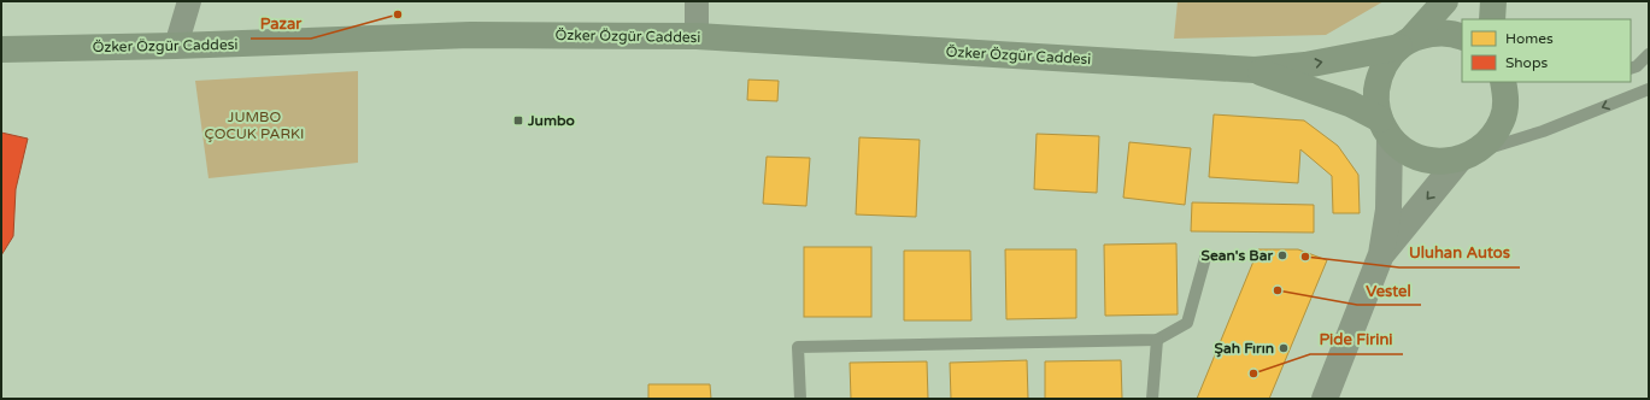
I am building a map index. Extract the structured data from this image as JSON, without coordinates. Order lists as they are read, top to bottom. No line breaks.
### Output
{"streets":{"main road":["Özker Özgür Caddesi"]},"parks":["JUMBO ÇOCUK PARKI"],"places":{"other":["Pazar","Sean's Bar","Uluhan Autos","Vestel","Şah Fırın","Pide Firini"],"transit":["Jumbo"]},"legend":["Homes","Shops"]}
